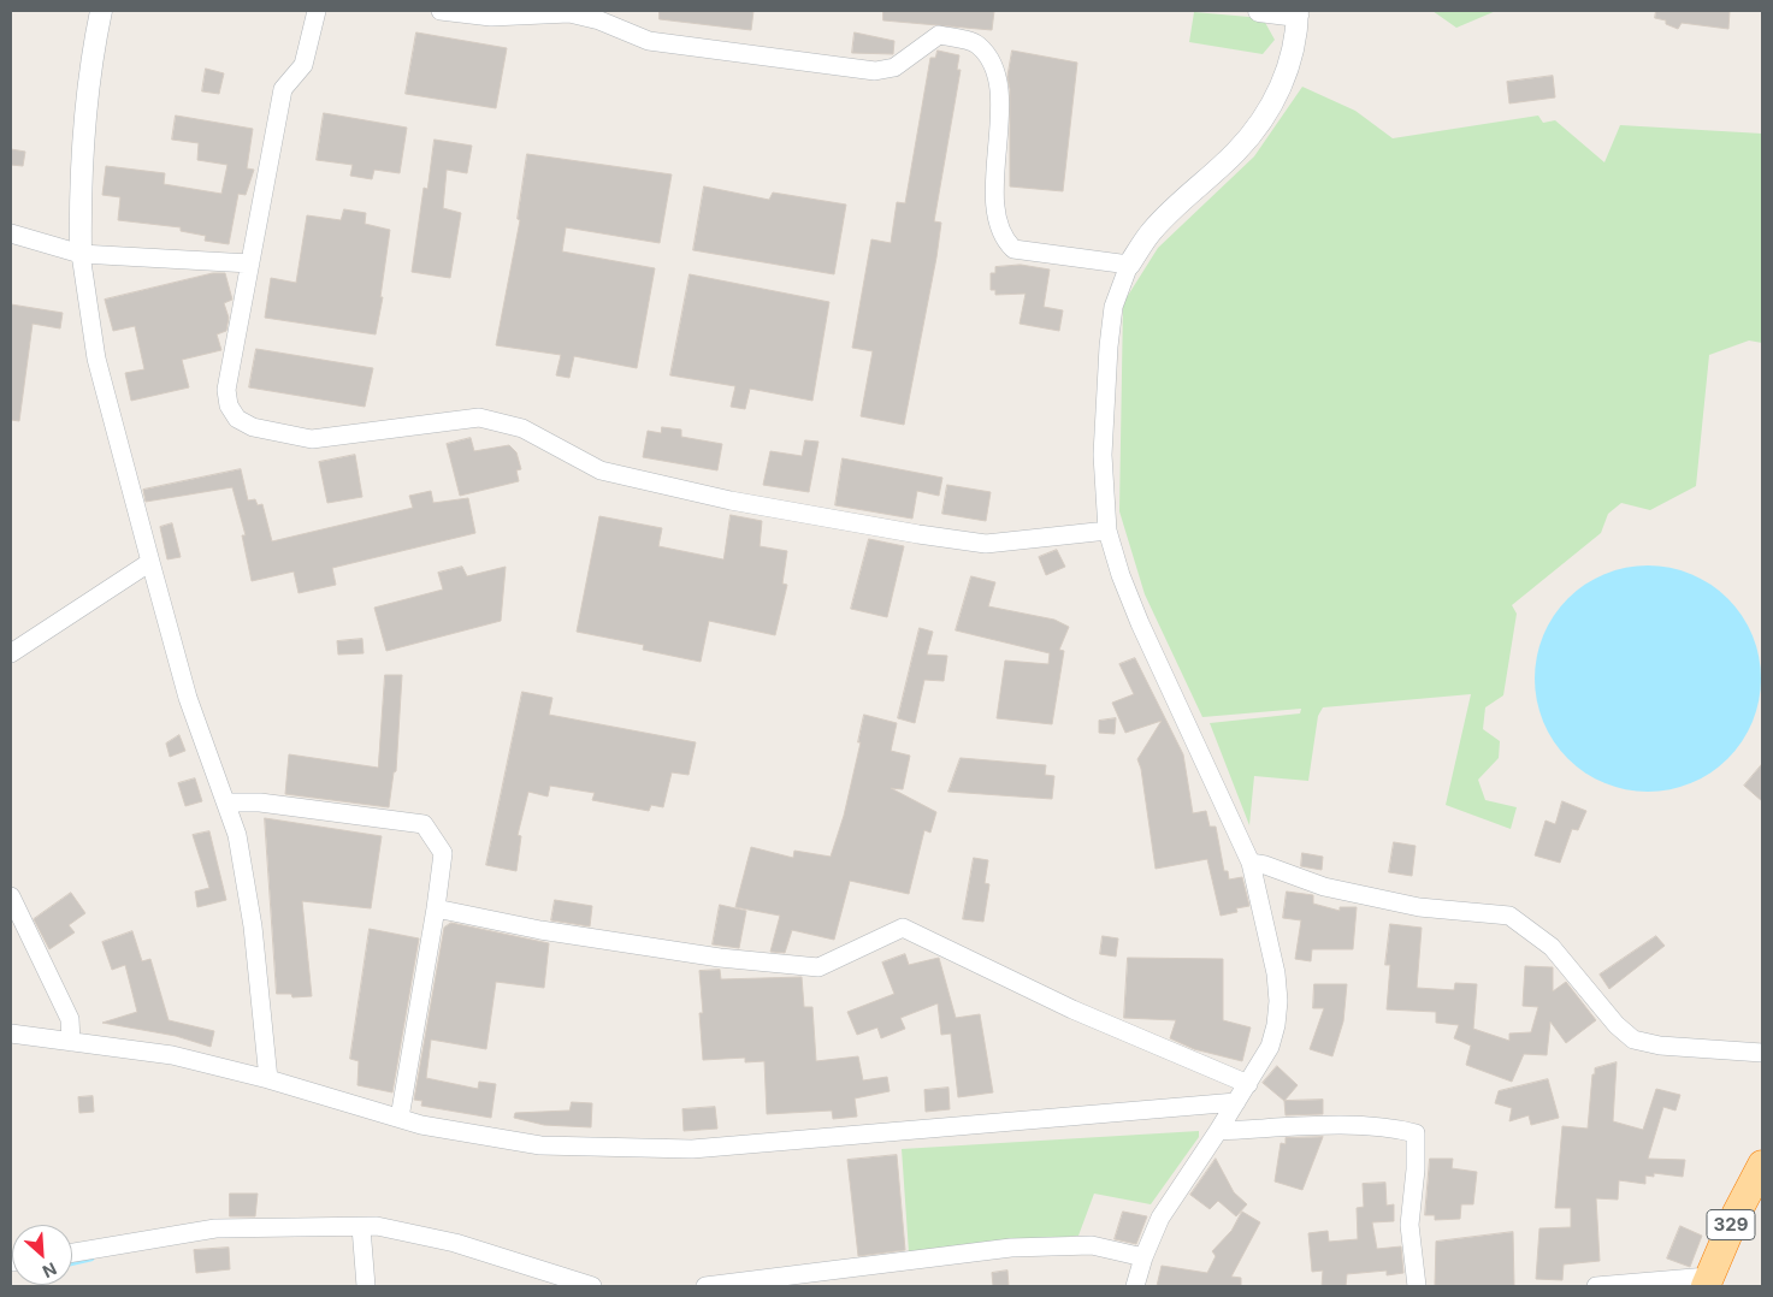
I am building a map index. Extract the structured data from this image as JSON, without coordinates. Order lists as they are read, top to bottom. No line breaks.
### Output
{"streets":{"highway":["329"]},"north":"bottom right"}
